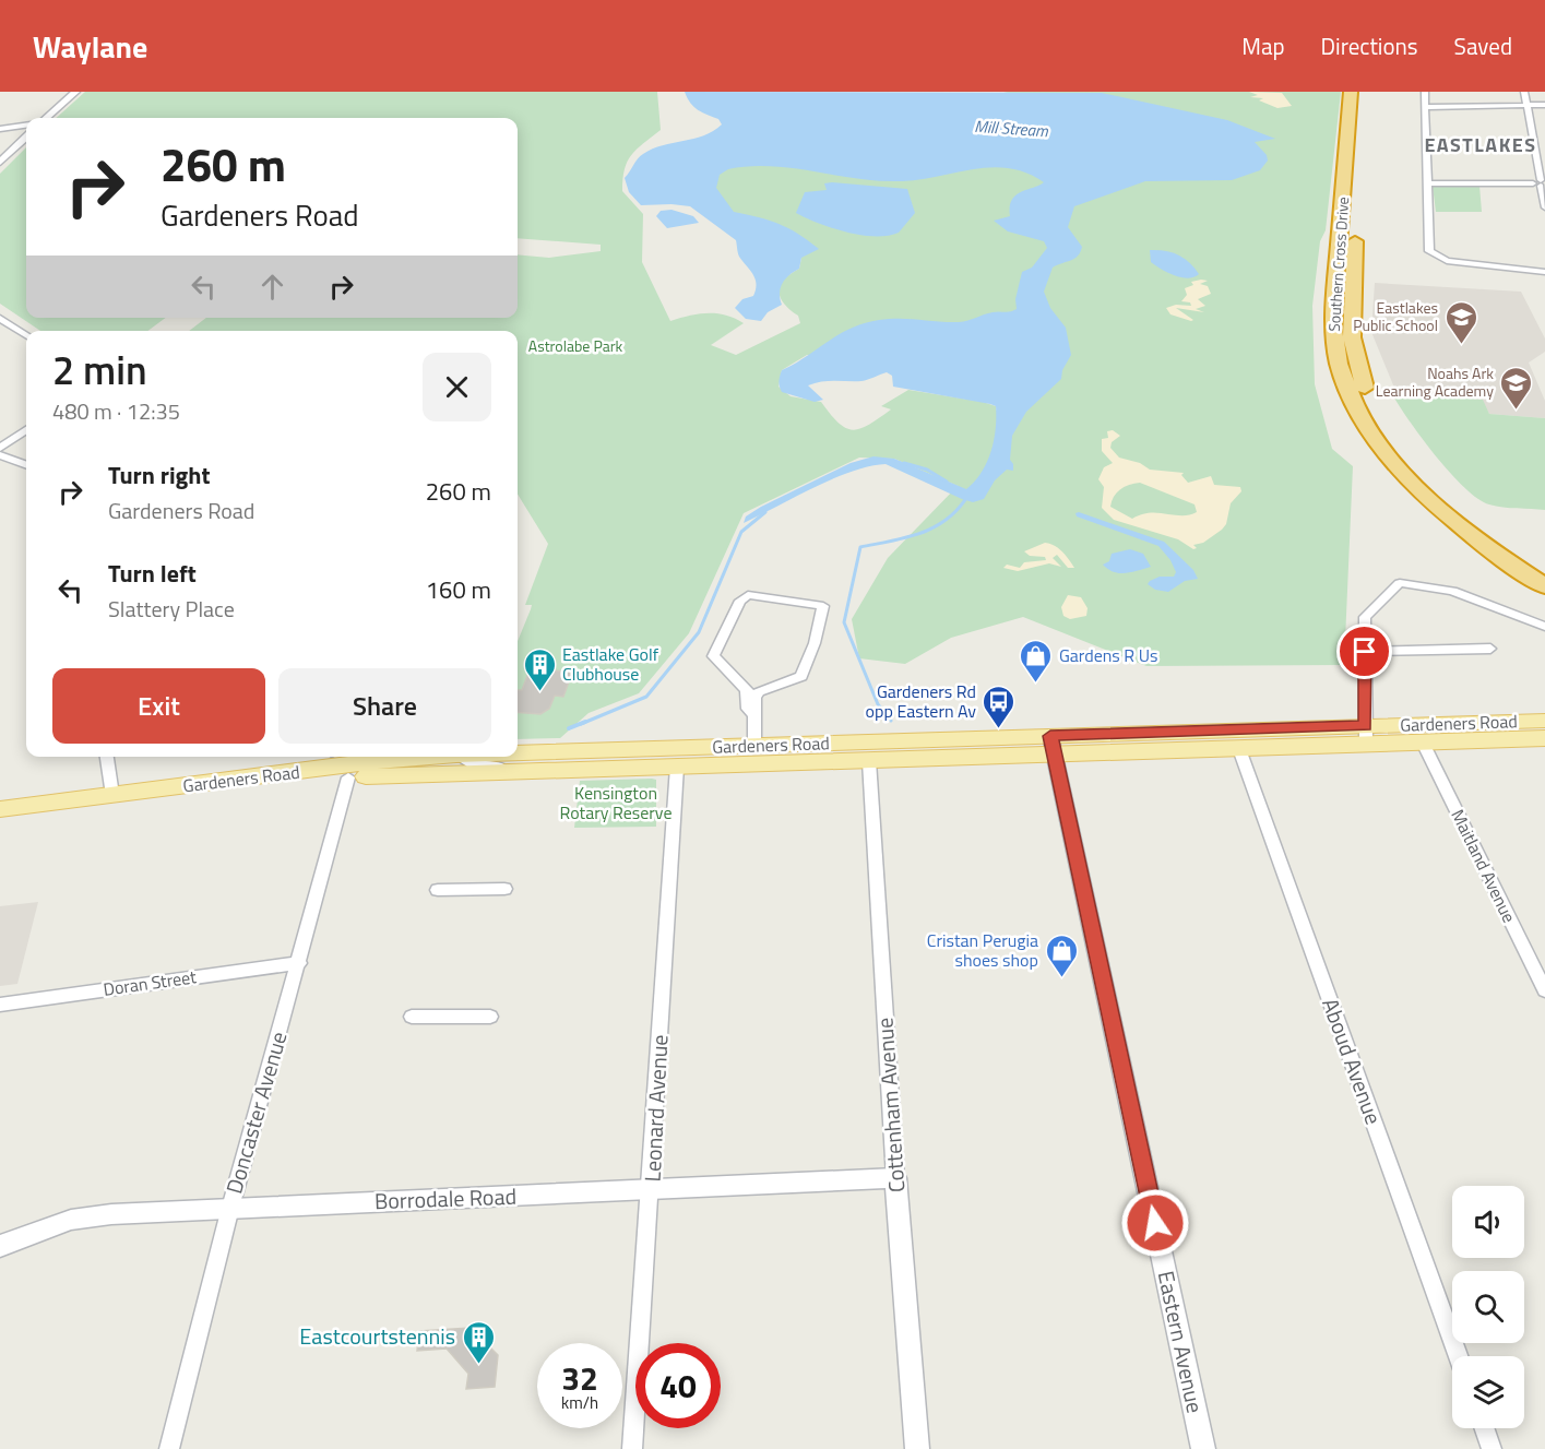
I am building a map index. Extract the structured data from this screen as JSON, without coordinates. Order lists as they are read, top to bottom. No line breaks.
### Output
{"streets":{"highway":["Southern Cross Drive"],"main road":["Gardeners Road"],"street":["Maitland Avenue","Doran Street","Aboud Avenue","Cottenham Avenue","Leonard Avenue","Doncaster Avenue","Borrodale Road","Eastern Avenue"]},"crossings":[["Gardeners Road","Maitland Avenue"],["Gardeners Road","Aboud Avenue"],["Gardeners Road","Cottenham Avenue"],["Gardeners Road","Leonard Avenue"],["Gardeners Road","Doncaster Avenue"],["Gardeners Road","Eastern Avenue"],["Doran Street","Doncaster Avenue"],["Cottenham Avenue","Borrodale Road"],["Leonard Avenue","Borrodale Road"],["Doncaster Avenue","Borrodale Road"]],"districts":["EASTLAKES"],"water":["Mill Stream"],"parks":["Astrolabe Park","Kensington Rotary Reserve"],"places":{"school or university":["Eastlakes Public School","Noahs Ark Learning Academy"],"shop":["Gardens R Us","Cristan Perugia shoes shop"],"building":["Eastlake Golf Clubhouse","Eastcourtstennis"],"bus stop":["Gardeners Rd opp Eastern Av"]},"page":{"header":"Waylane","nav":["Map","Directions","Saved"],"turn":["260 m","Gardeners Road"],"heading":["2 min","480 m · 12:35"],"list":[{"name":"Turn right","note":"Gardeners Road","value":"260 m"},{"name":"Turn left","note":"Slattery Place","value":"160 m"}],"buttons":["Exit","Share"],"speed":"32 km/h","limit":"40"}}
